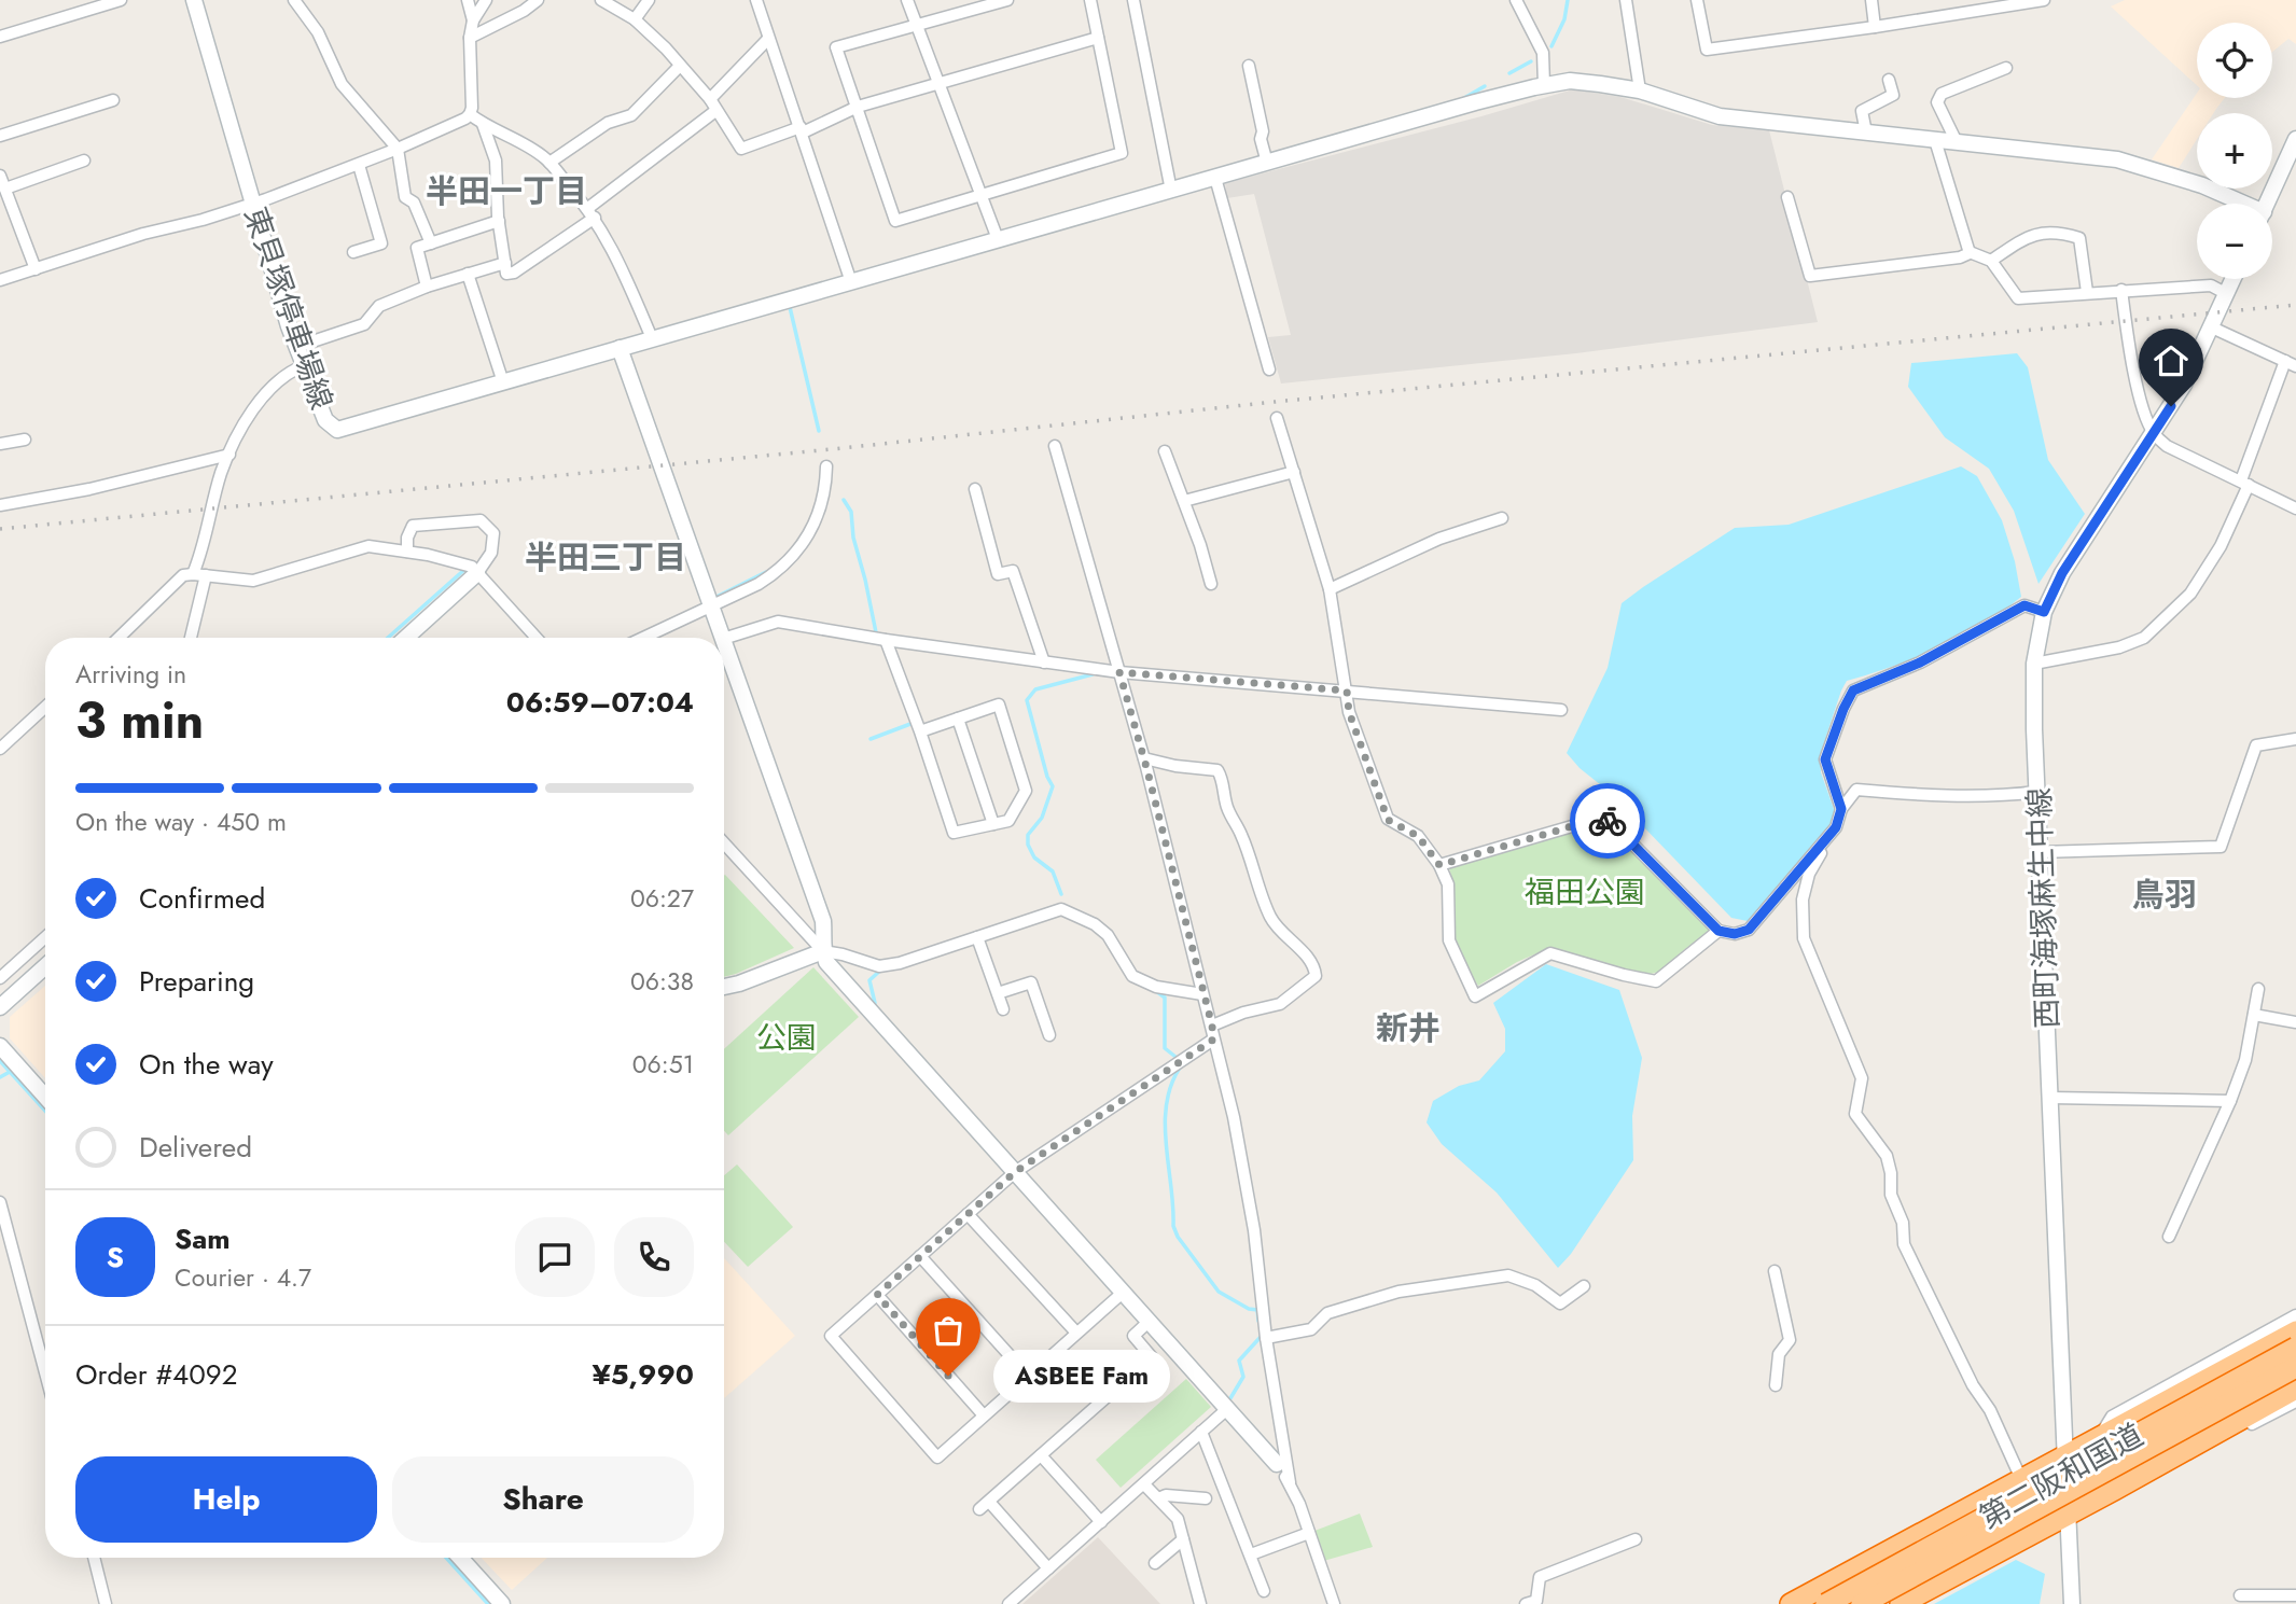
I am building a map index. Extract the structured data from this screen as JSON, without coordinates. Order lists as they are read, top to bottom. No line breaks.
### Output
{"streets":{"highway":["第二阪和国道"],"street":["東貝塚停車場線","西町海塚麻生中線"]},"districts":["半田一丁目","半田三丁目","鳥羽","新井"],"parks":["福田公園","公園"],"places":["ASBEE Fam"],"page":{"map_buttons":["+","−"],"heading":["3 min","Arriving in","06:59–07:04"],"panel":["Sam","Courier · 4.7","Order #4092","¥5,990"],"bar":"On the way · 450 m","list":[["Confirmed","06:27"],["Preparing","06:38"],["On the way","06:51"],"Delivered"],"round":"S","bubble":"ASBEE Fam","buttons":["Help","Share"]}}
